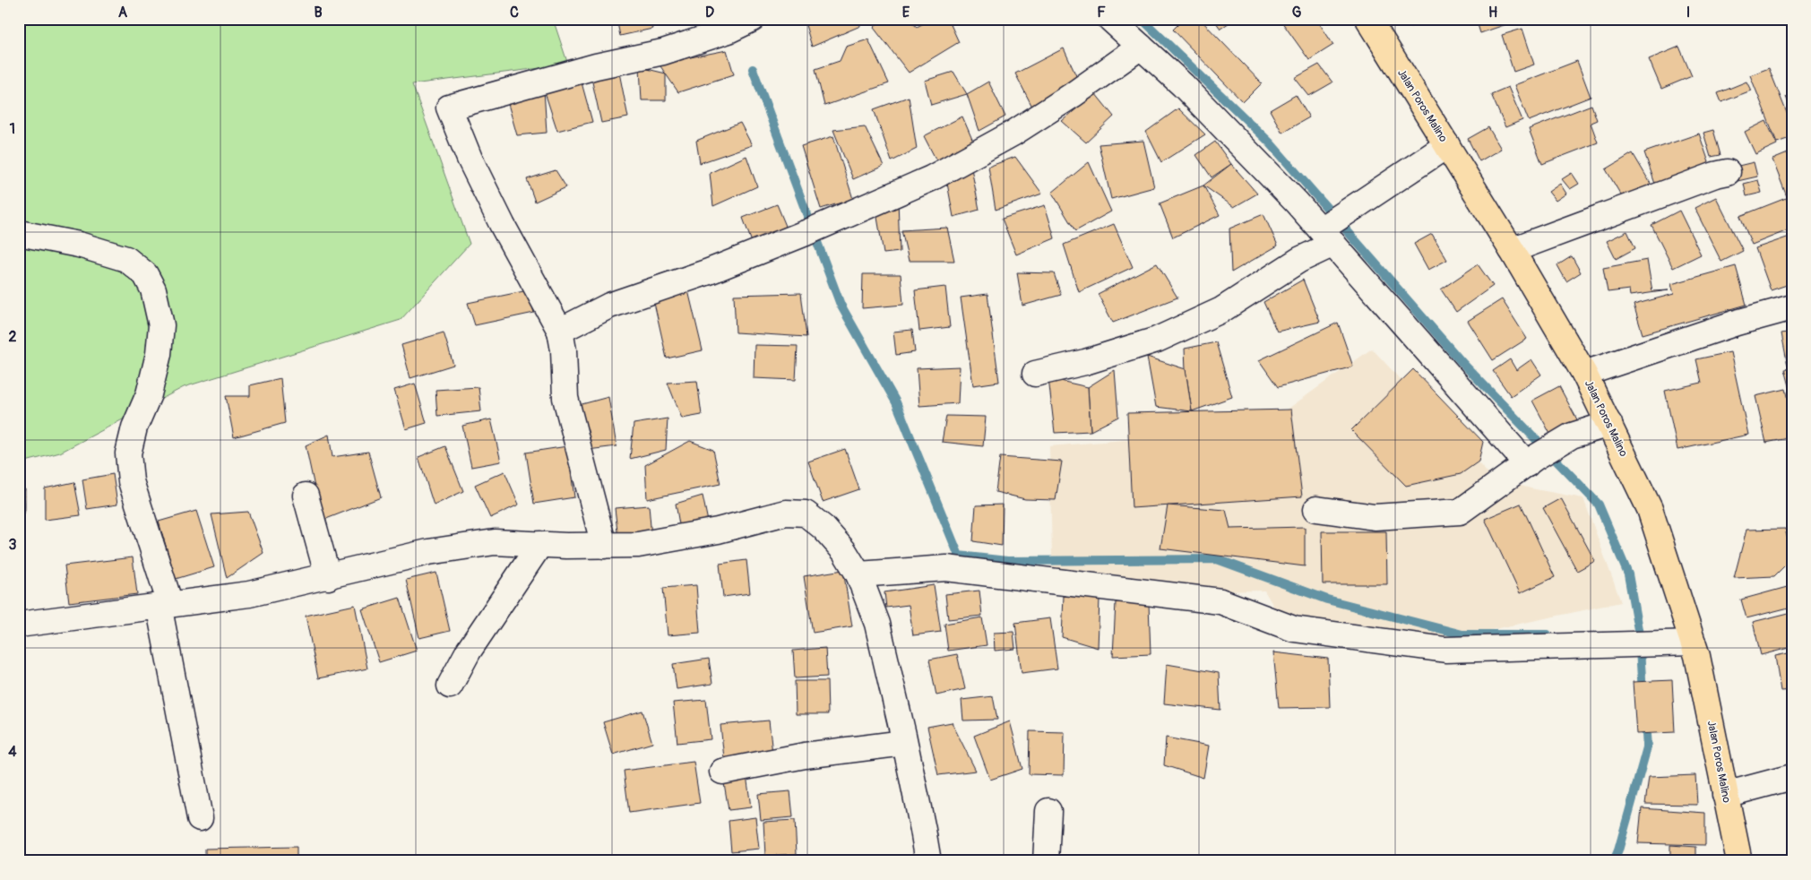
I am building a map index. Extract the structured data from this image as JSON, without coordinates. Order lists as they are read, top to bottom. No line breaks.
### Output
{"streets":{"main road":["Jalan Poros Malino"]},"grid":{"columns":["A","B","C","D","E","F","G","H","I"],"rows":["1","2","3","4"]}}
